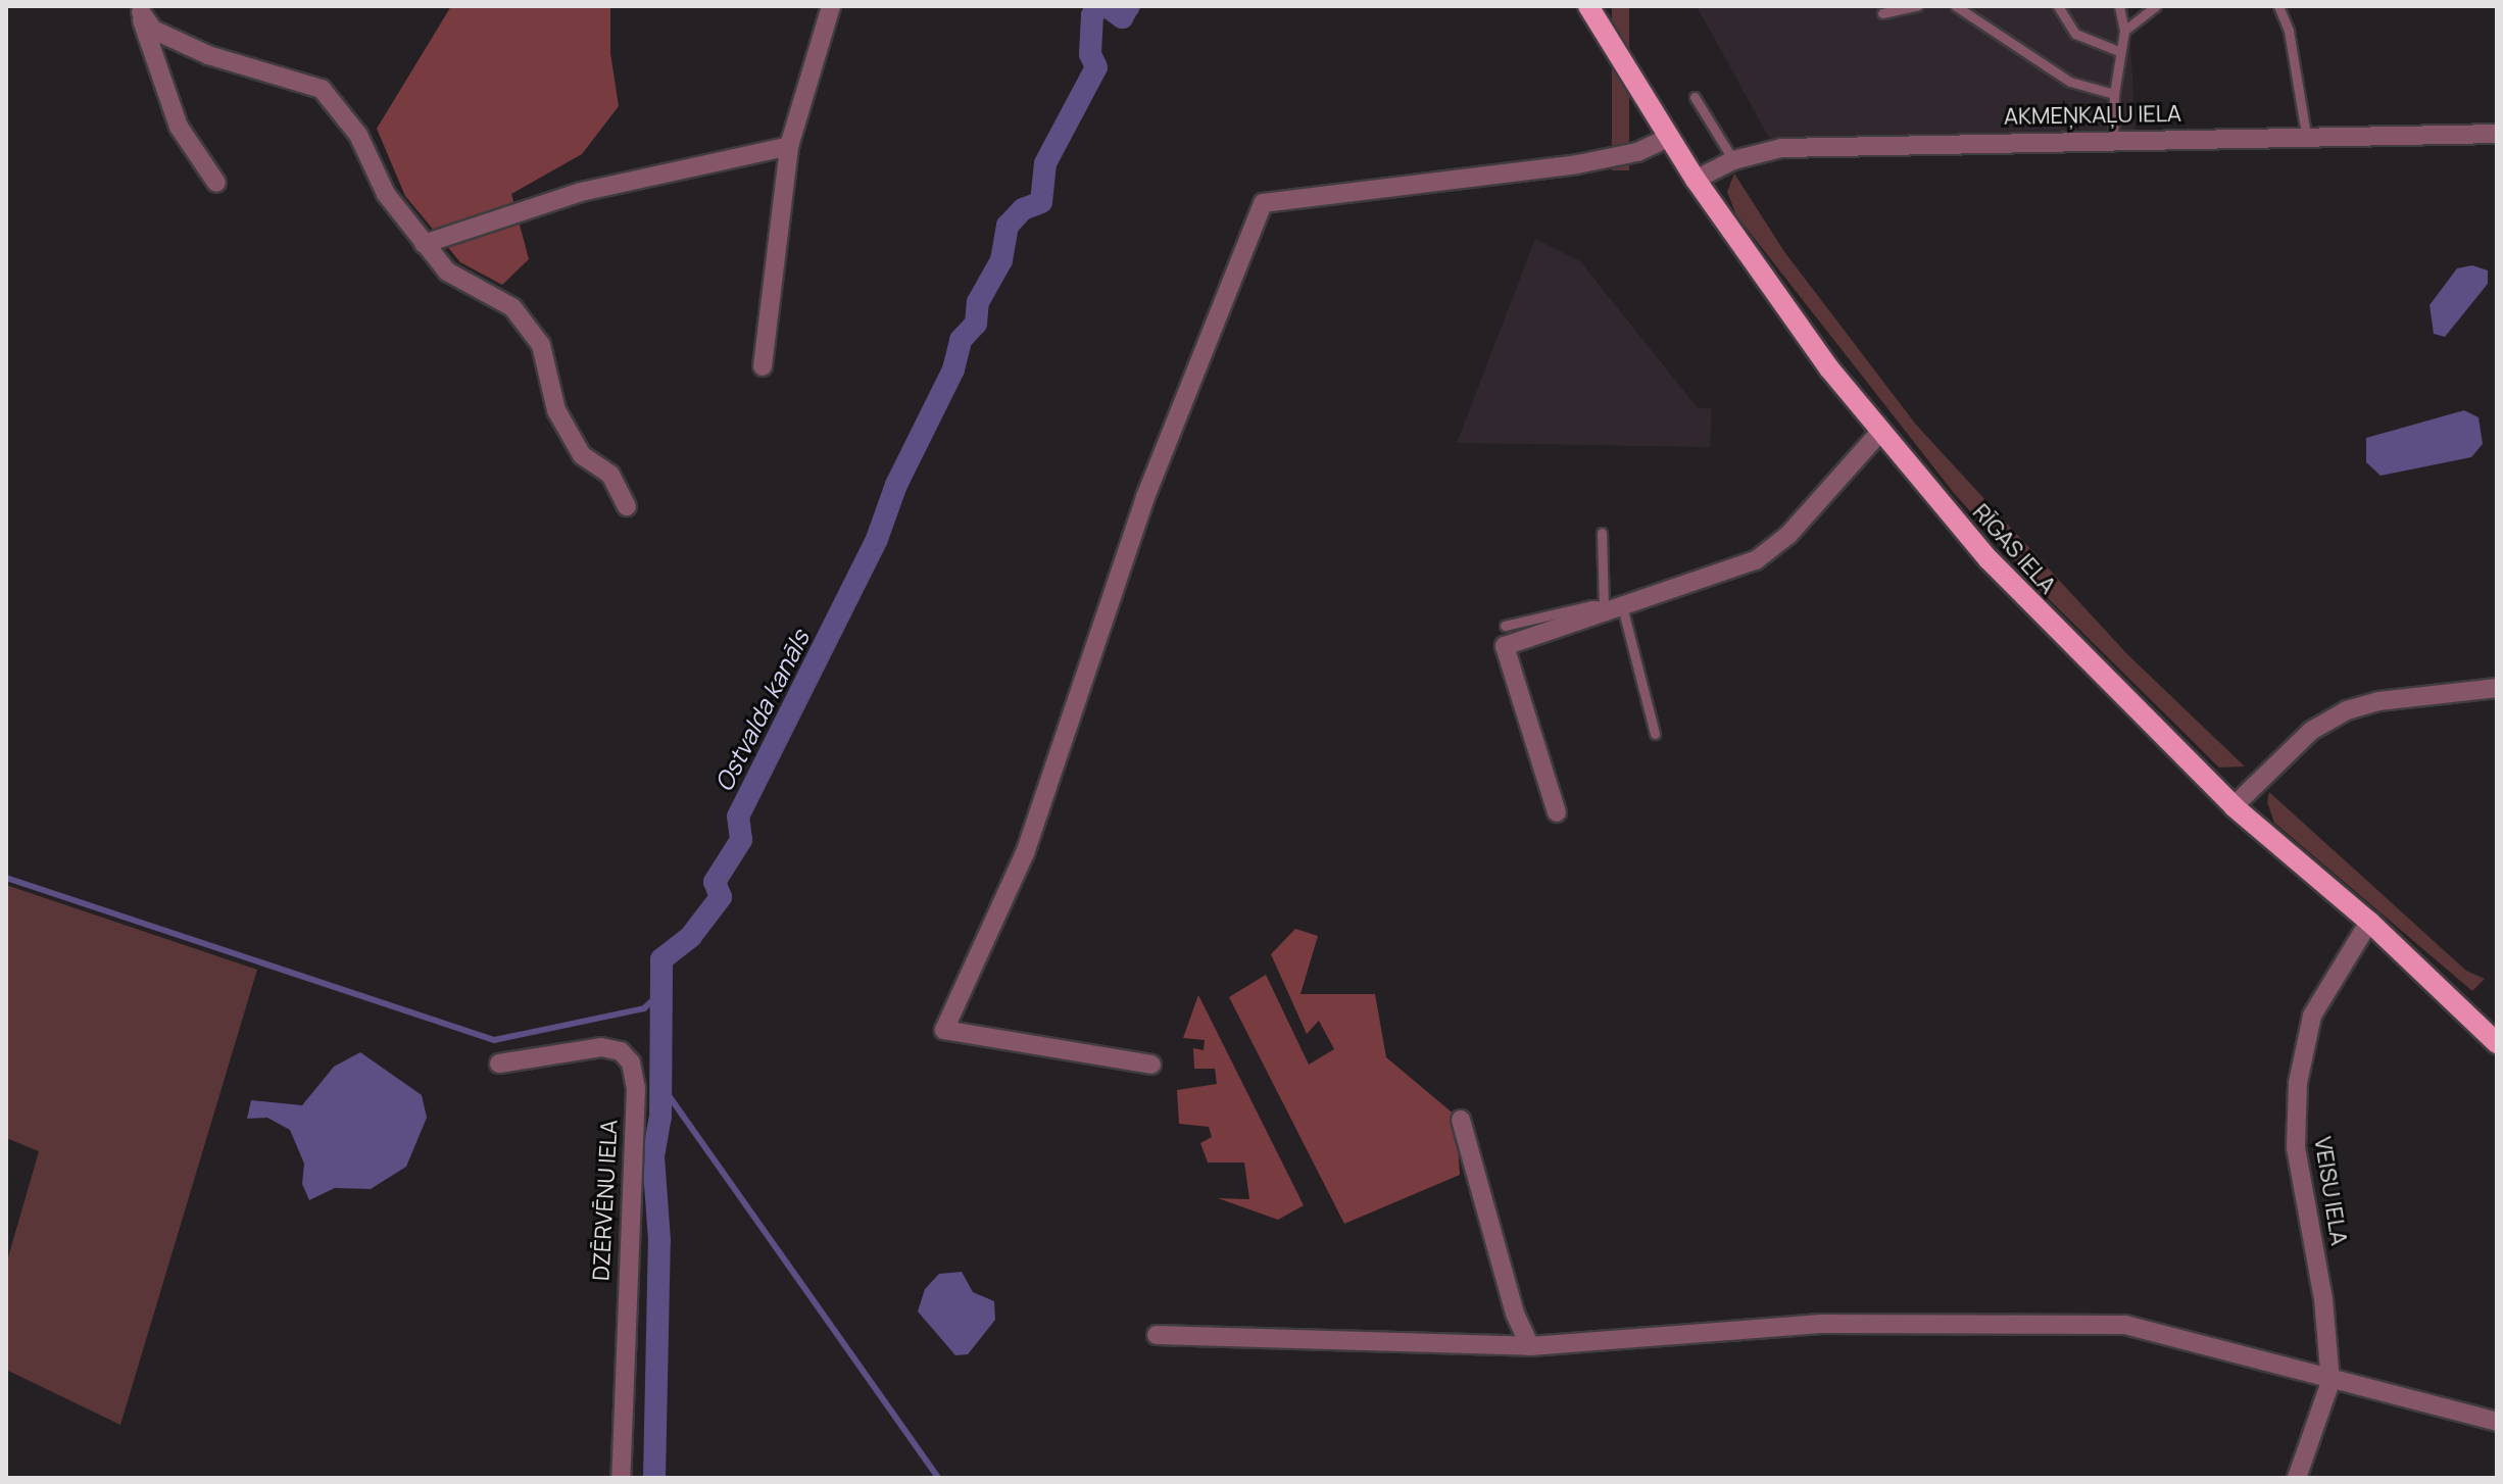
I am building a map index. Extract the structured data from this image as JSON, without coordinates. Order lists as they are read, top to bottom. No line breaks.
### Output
{"streets":{"main road":["RĪGAS IELA"],"street":["AKMEŅKAĻU IELA","VEISU IELA","DZĒRVĒNU IELA"]},"crossings":[["AKMEŅKAĻU IELA","RĪGAS IELA"],["RĪGAS IELA","VEISU IELA"]],"water":["Ostvalda kanāls"]}
